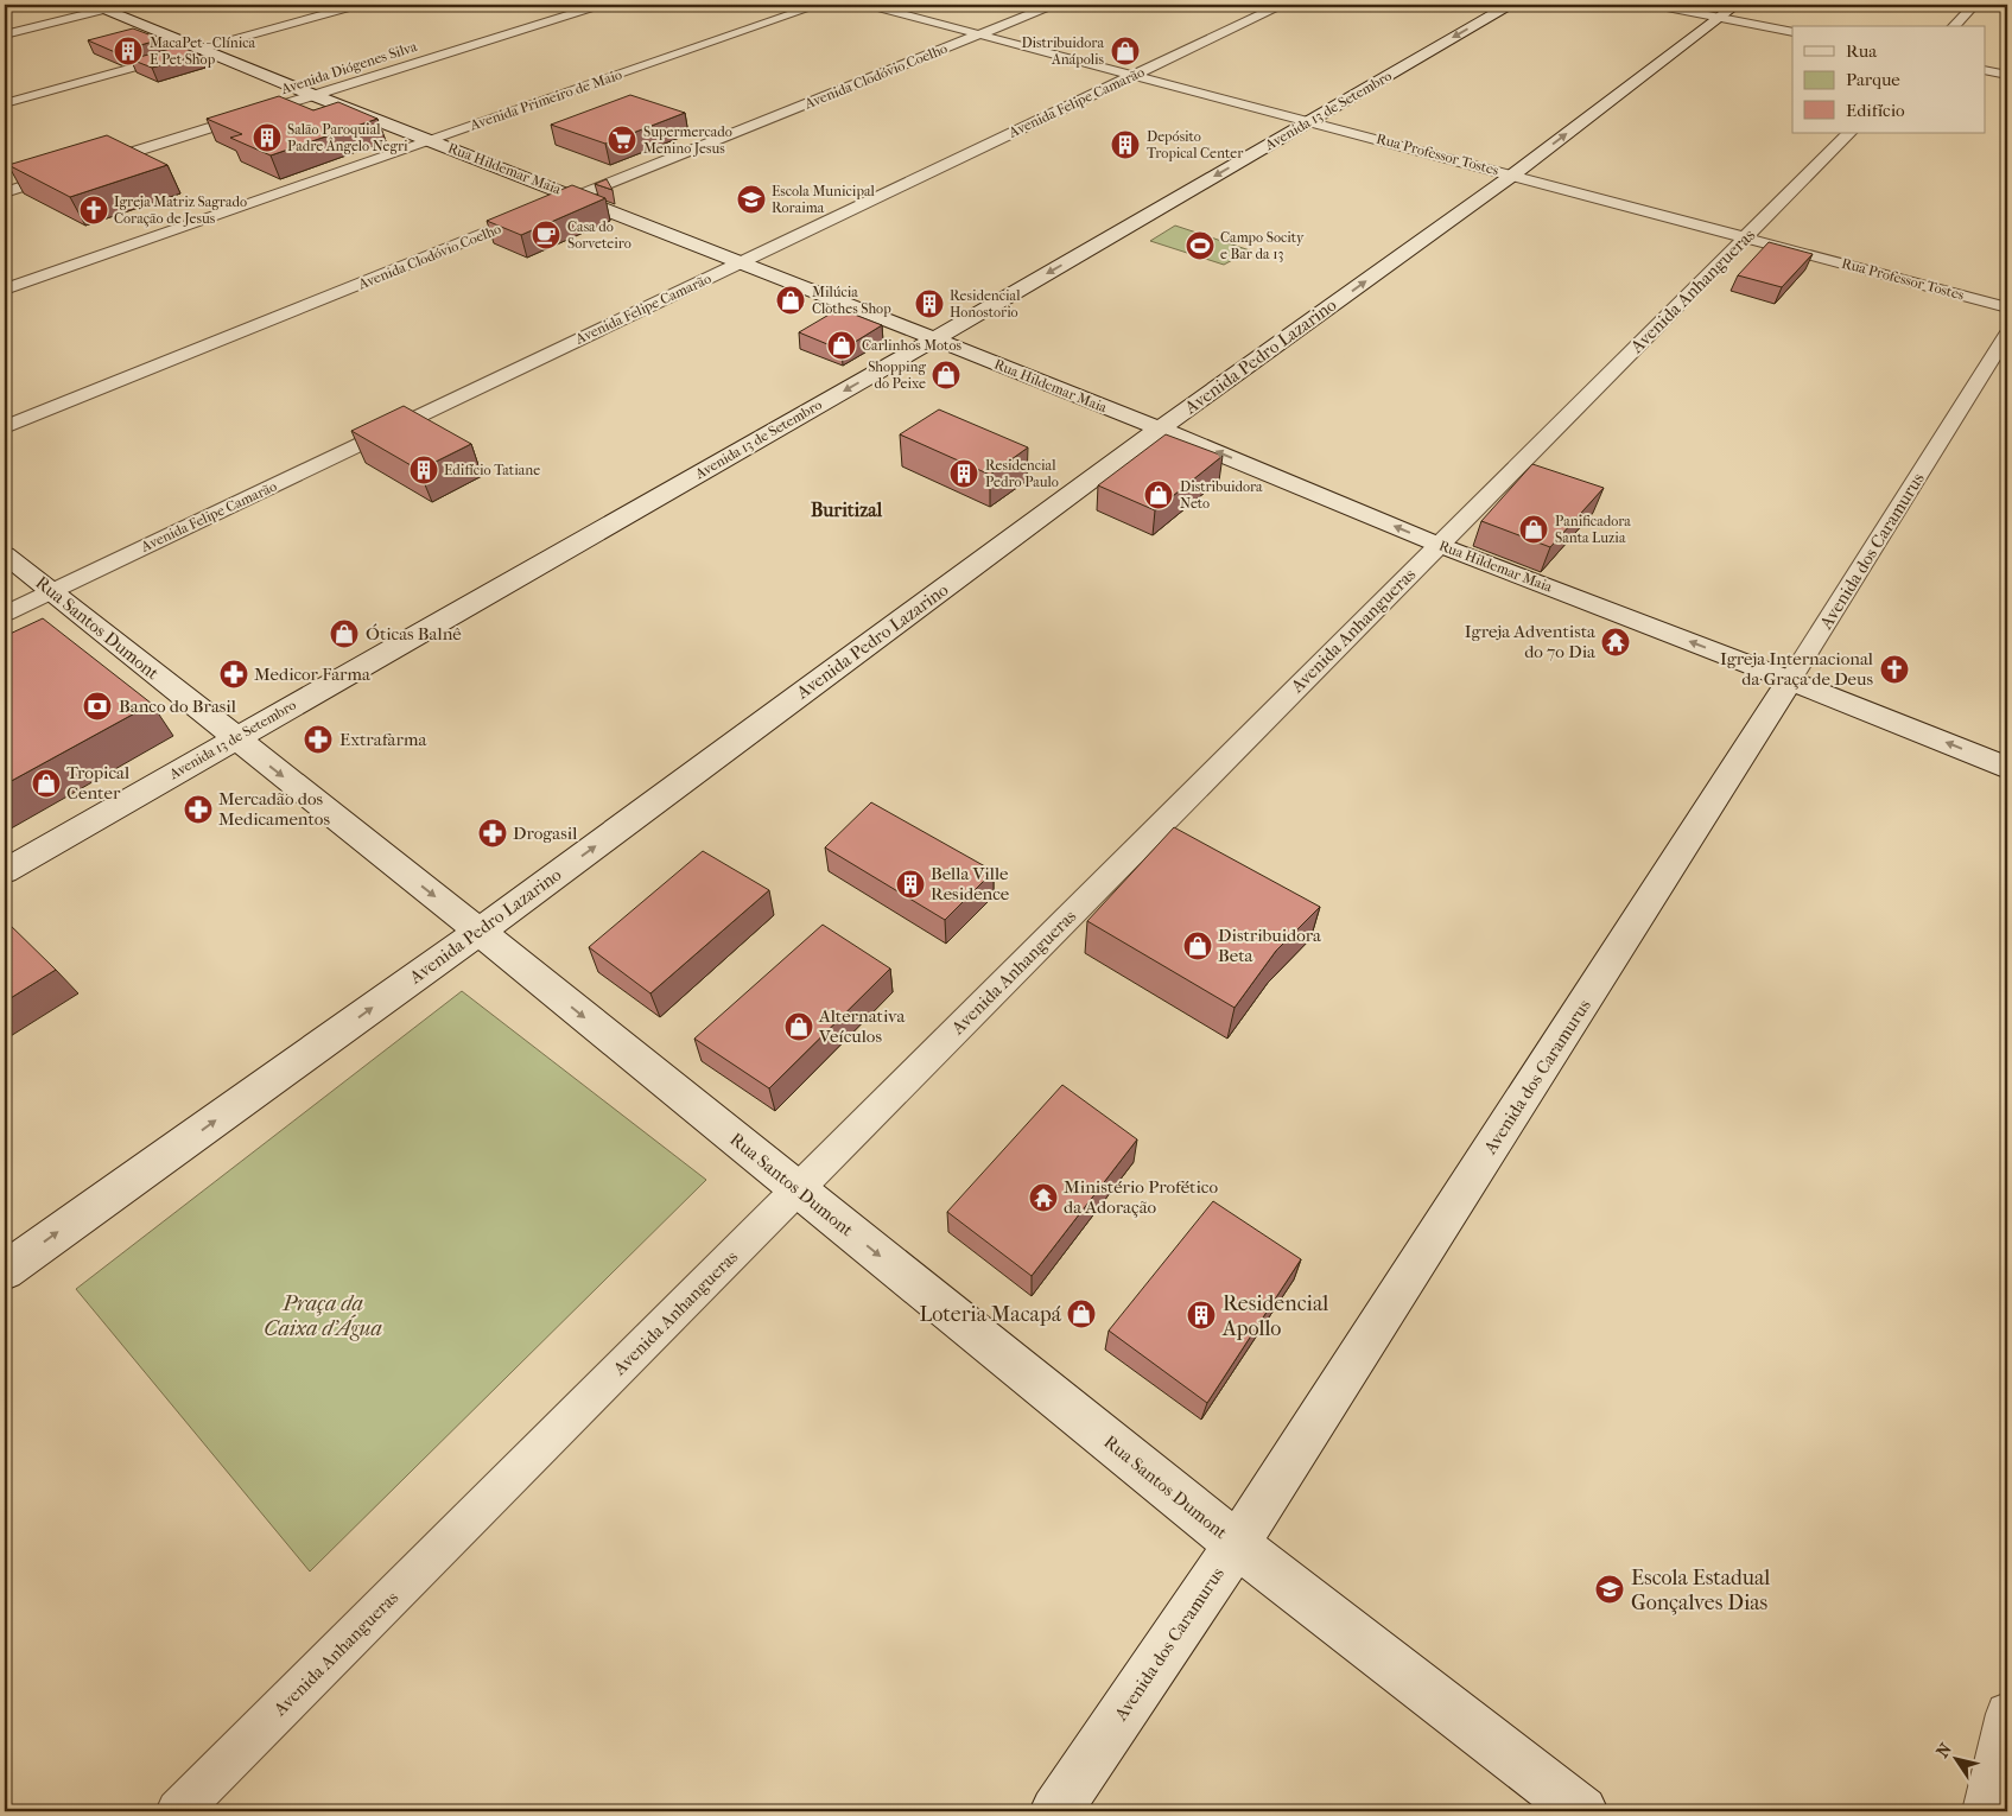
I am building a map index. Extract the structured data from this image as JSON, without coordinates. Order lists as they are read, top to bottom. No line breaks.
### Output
{"streets":{"main road":["Avenida 13 de Setembro","Rua Hildemar Maia","Avenida Pedro Lazarino","Avenida dos Caramurus","Rua Santos Dumont"],"street":["Avenida Diógenes Silva","Avenida Clodóvio Coelho","Avenida Primeiro de Maio","Avenida Felipe Camarão","Rua Professor Tostes","Avenida Anhangueras"]},"crossings":[["Avenida Diógenes Silva","Rua Hildemar Maia"],["Avenida Clodóvio Coelho","Rua Professor Tostes"],["Avenida Clodóvio Coelho","Rua Hildemar Maia"],["Avenida Primeiro de Maio","Rua Hildemar Maia"],["Avenida Felipe Camarão","Rua Professor Tostes"],["Avenida Felipe Camarão","Rua Hildemar Maia"],["Avenida Felipe Camarão","Rua Santos Dumont"],["Avenida 13 de Setembro","Rua Professor Tostes"],["Avenida 13 de Setembro","Rua Hildemar Maia"],["Avenida 13 de Setembro","Rua Santos Dumont"],["Rua Professor Tostes","Avenida Anhangueras"],["Rua Professor Tostes","Avenida Pedro Lazarino"],["Rua Hildemar Maia","Avenida Anhangueras"],["Rua Hildemar Maia","Avenida Pedro Lazarino"],["Rua Hildemar Maia","Avenida dos Caramurus"],["Avenida Anhangueras","Rua Santos Dumont"],["Avenida Pedro Lazarino","Rua Santos Dumont"],["Avenida dos Caramurus","Rua Santos Dumont"]],"one_way":["Avenida 13 de Setembro","Rua Hildemar Maia","Avenida Pedro Lazarino","Rua Santos Dumont"],"districts":["Buritizal"],"parks":["Praça da Caixa d'Água"],"places":{"building":["MacaPet - Clínica E Pet Shop","Salão Paroquial Padre Ângelo Negri","Depósito Tropical Center","Residencial Honostorio","Edifício Tatiane","Residencial Pedro Paulo","Bella Ville Residence","Residencial Apollo"],"shop":["Distribuidora Anápolis","Milúcia Clothes Shop","Carlinhos Motos","Shopping do Peixe","Distribuidora Neto","Panificadora Santa Luzia","Óticas Balnê","Tropical Center","Distribuidora Beta","Alternativa Veículos","Loteria Macapá"],"supermarket":["Supermercado Menino Jesus"],"school or university":["Escola Municipal Roraima","Escola Estadual Gonçalves Dias"],"church":["Igreja Matriz Sagrado Coração de Jesus","Igreja Internacional da Graça de Deus"],"cafe":["Casa do Sorveteiro"],"sports":["Campo Socity e Bar da 13"],"temple":["Igreja Adventista do 7o Dia","Ministério Profético da Adoração"],"pharmacy":["Medicor Farma","Extrafarma","Mercadão dos Medicamentos","Drogasil"],"bank":["Banco do Brasil"]},"legend":["Rua","Parque","Edifício"],"north":"top left"}
